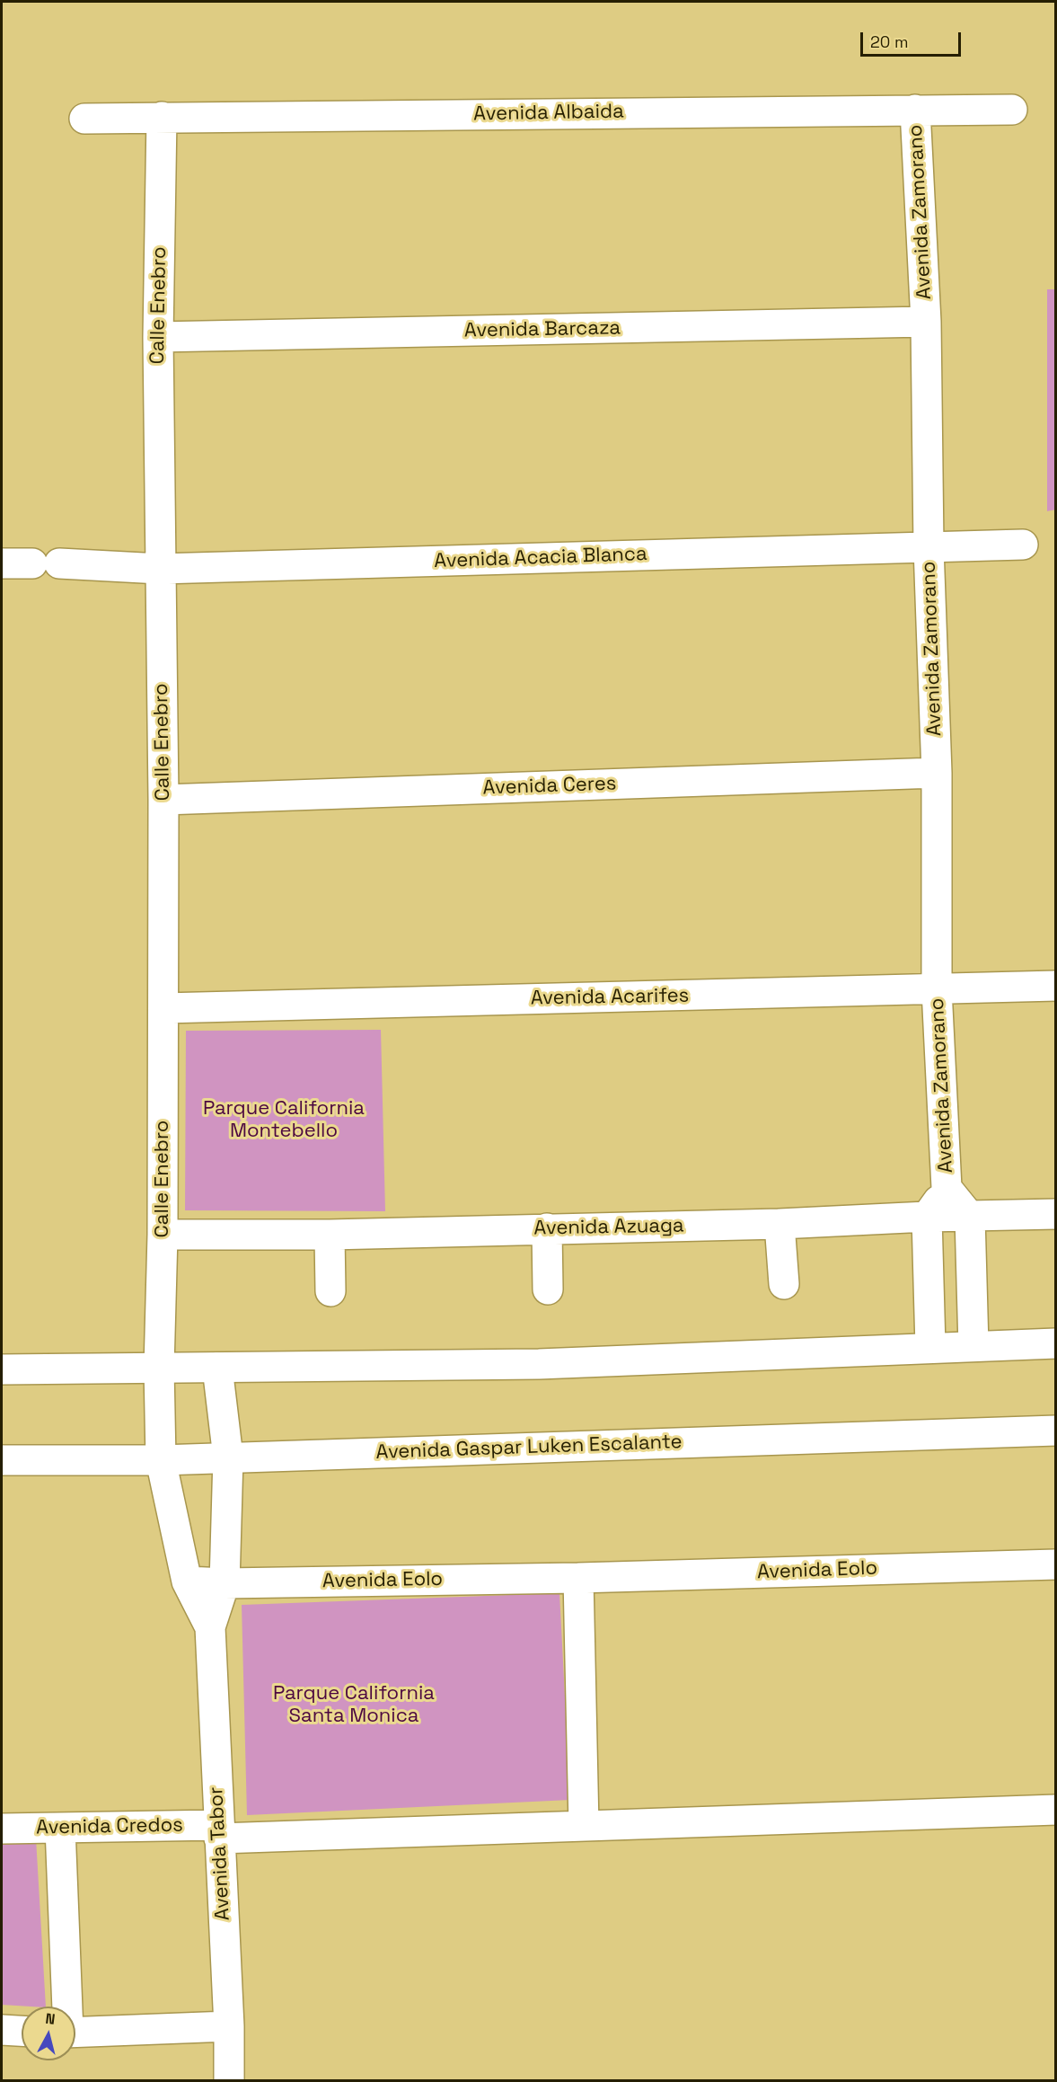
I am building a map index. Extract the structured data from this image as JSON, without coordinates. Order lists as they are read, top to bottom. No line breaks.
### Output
{"streets":{"street":["Avenida Albaida","Avenida Zamorano","Calle Enebro","Avenida Barcaza","Avenida Acacia Blanca","Avenida Ceres","Avenida Acarifes","Avenida Azuaga","Avenida Gaspar Luken Escalante","Avenida Eolo","Avenida Credos","Avenida Tabor"]},"crossings":[["Avenida Albaida","Avenida Zamorano"],["Avenida Albaida","Calle Enebro"],["Avenida Zamorano","Avenida Barcaza"],["Avenida Zamorano","Avenida Acacia Blanca"],["Avenida Zamorano","Avenida Ceres"],["Avenida Zamorano","Avenida Acarifes"],["Avenida Zamorano","Avenida Azuaga"],["Calle Enebro","Avenida Barcaza"],["Calle Enebro","Avenida Acacia Blanca"],["Calle Enebro","Avenida Ceres"],["Calle Enebro","Avenida Acarifes"],["Calle Enebro","Avenida Azuaga"],["Calle Enebro","Avenida Tabor"],["Avenida Gaspar Luken Escalante","Avenida Tabor"],["Avenida Eolo","Avenida Tabor"],["Avenida Credos","Avenida Tabor"]],"parks":["Parque California Montebello","Parque California Santa Monica"],"scale_bar":"20 m","north":"top"}
